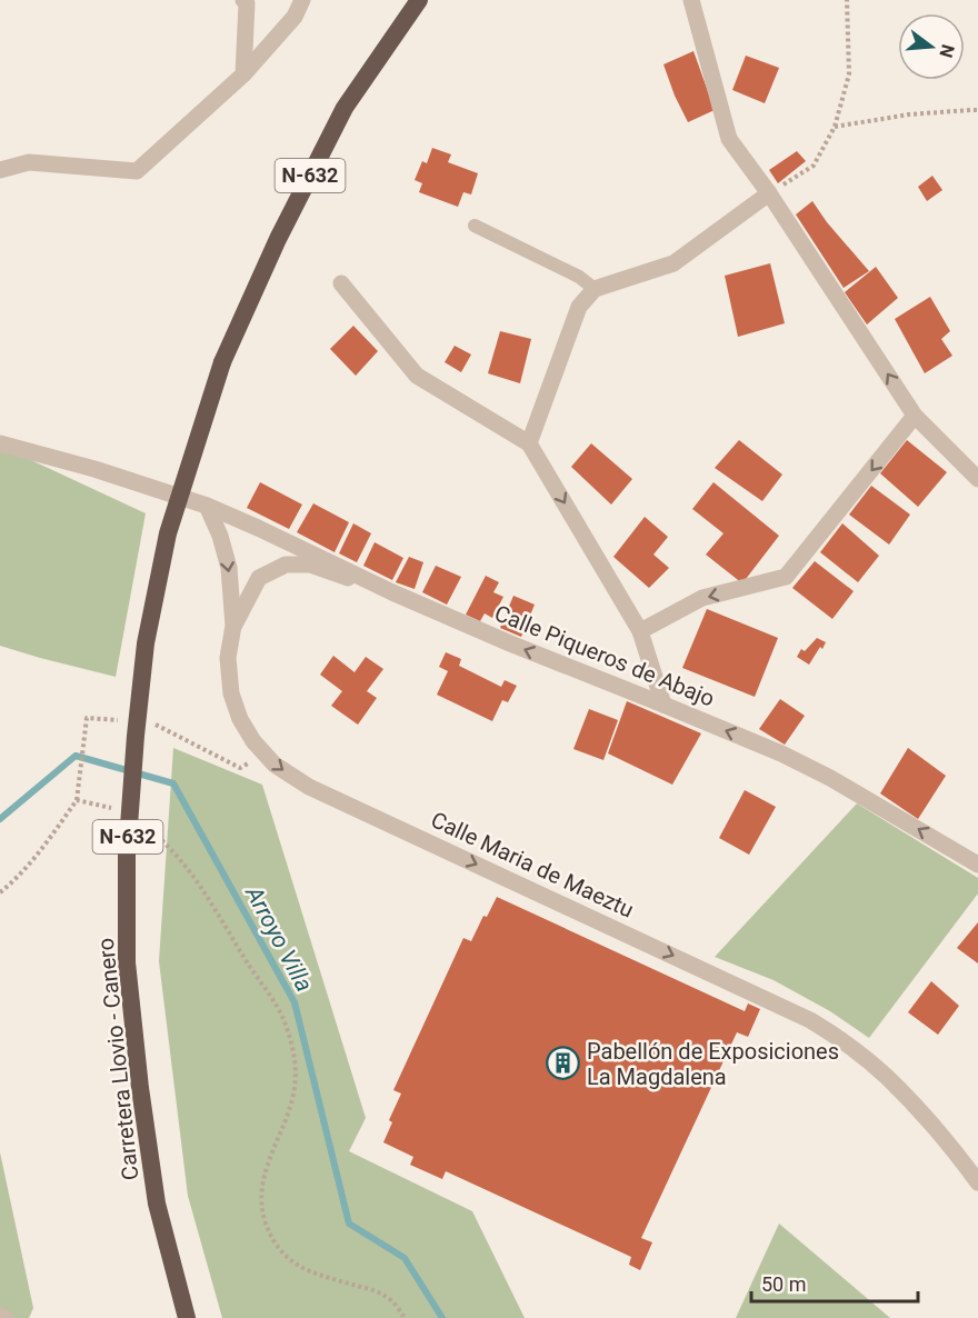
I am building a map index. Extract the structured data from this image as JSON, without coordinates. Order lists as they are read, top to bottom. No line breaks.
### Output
{"streets":{"highway":["N-632","Carretera Llovio - Canero"],"street":["Calle Piqueros de Abajo","Calle Maria de Maeztu"]},"crossings":[["Calle Piqueros de Abajo","Calle Maria de Maeztu"]],"one_way":["Calle Piqueros de Abajo","Calle Maria de Maeztu"],"water":["Arroyo Villa"],"places":{"building":["Pabellón de Exposiciones La Magdalena"]},"scale_bar":"50 m","north":"right"}
